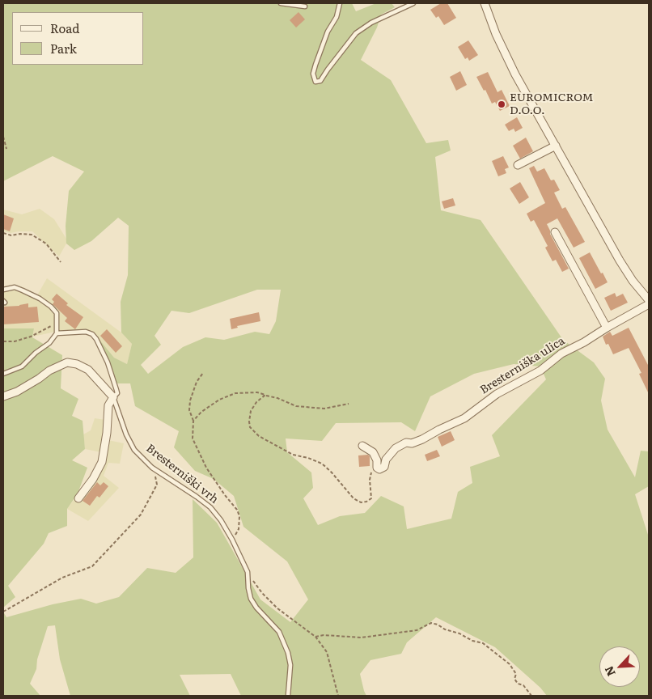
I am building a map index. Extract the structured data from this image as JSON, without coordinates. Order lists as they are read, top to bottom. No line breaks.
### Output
{"streets":{"street":["Bresterniška ulica","Bresterniški vrh"]},"places":["EUROMICROM D.O.O."],"legend":["Road","Park"],"north":"bottom left"}
